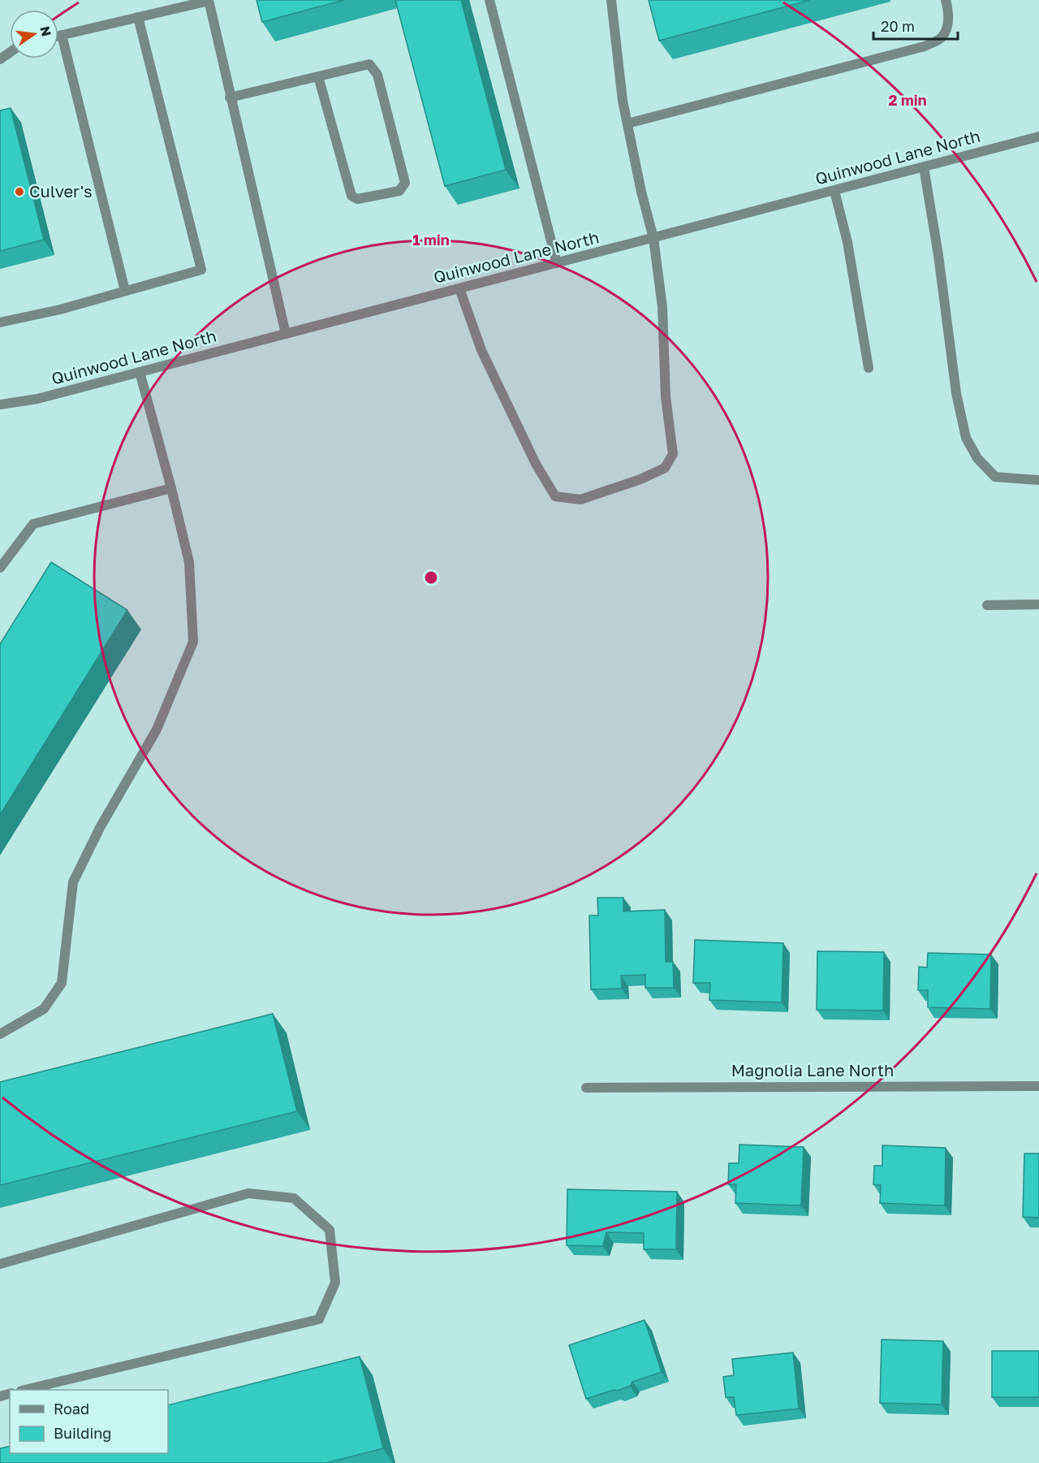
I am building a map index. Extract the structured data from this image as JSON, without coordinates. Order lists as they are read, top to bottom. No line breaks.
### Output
{"streets":{"street":["Quinwood Lane North","Magnolia Lane North"]},"places":["Culver's"],"legend":["Road","Building"],"scale_bar":"20 m","north":"right","rings":["2 min","1 min"]}
